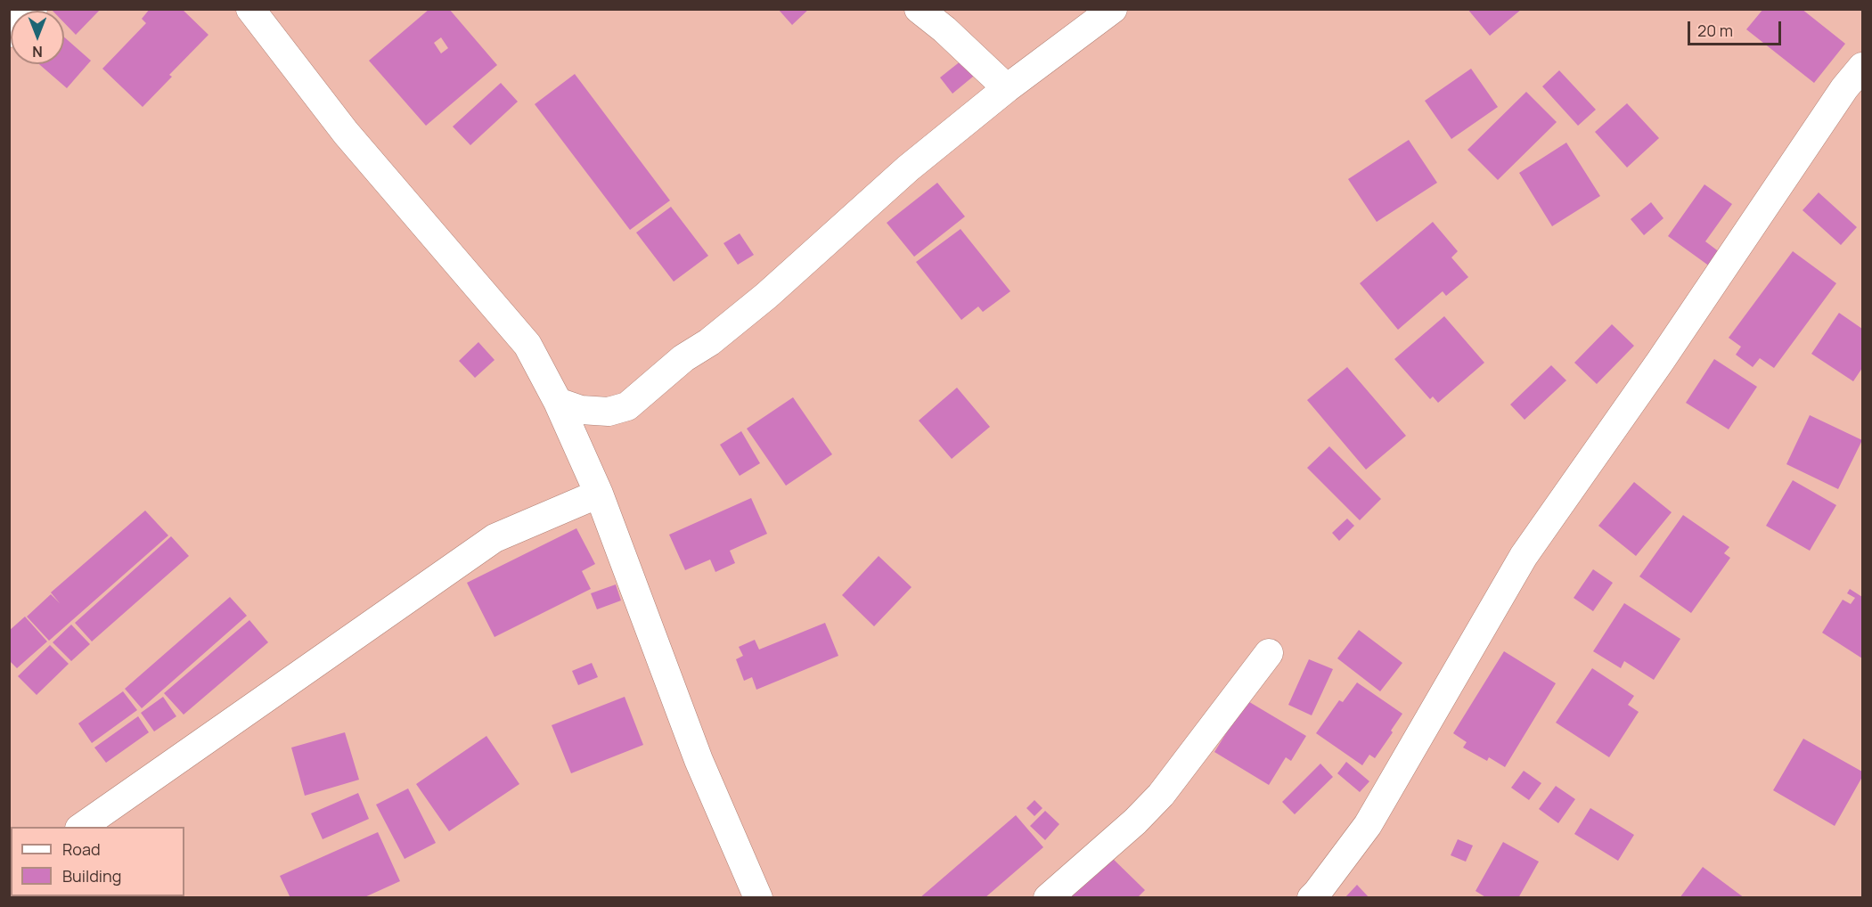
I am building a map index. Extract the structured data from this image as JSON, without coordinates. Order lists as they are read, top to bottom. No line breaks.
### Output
{"legend":["Road","Building"],"scale_bar":"20 m","north":"bottom"}
